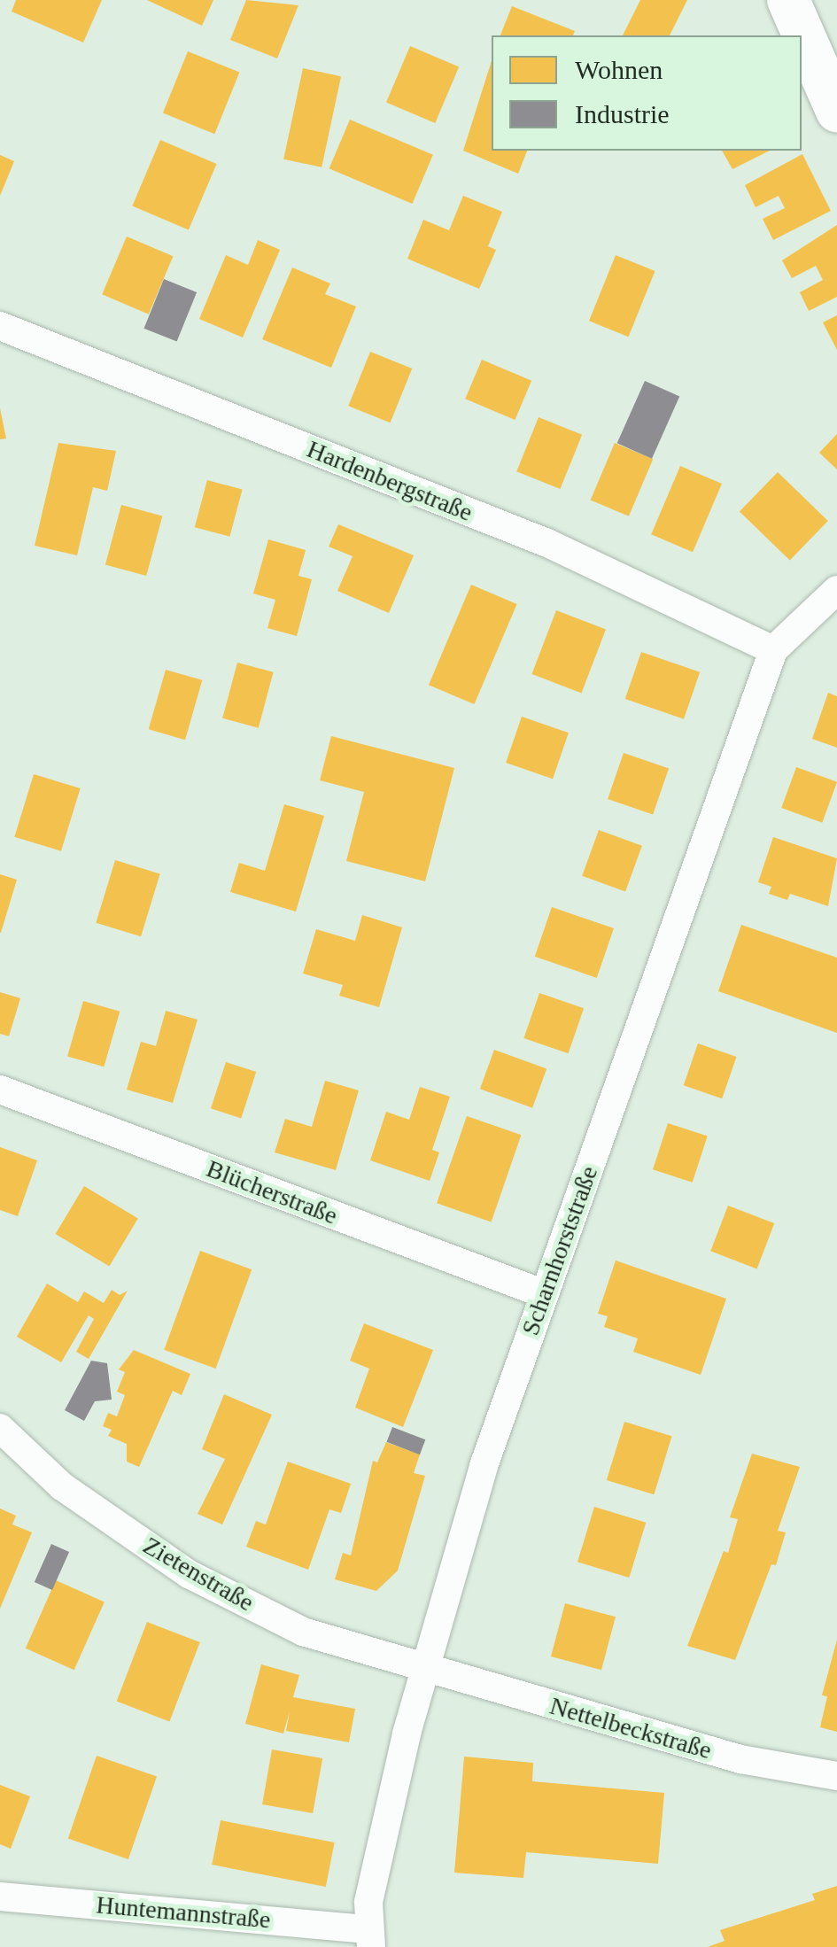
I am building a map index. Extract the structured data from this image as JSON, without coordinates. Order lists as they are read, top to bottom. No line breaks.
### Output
{"streets":{"street":["Hardenbergstraße","Blücherstraße","Scharnhorststraße","Zietenstraße","Nettelbeckstraße","Huntemannstraße"]},"crossings":[["Hardenbergstraße","Scharnhorststraße"],["Blücherstraße","Scharnhorststraße"],["Scharnhorststraße","Zietenstraße"],["Scharnhorststraße","Nettelbeckstraße"],["Scharnhorststraße","Huntemannstraße"],["Zietenstraße","Nettelbeckstraße"]],"legend":["Wohnen","Industrie"]}
